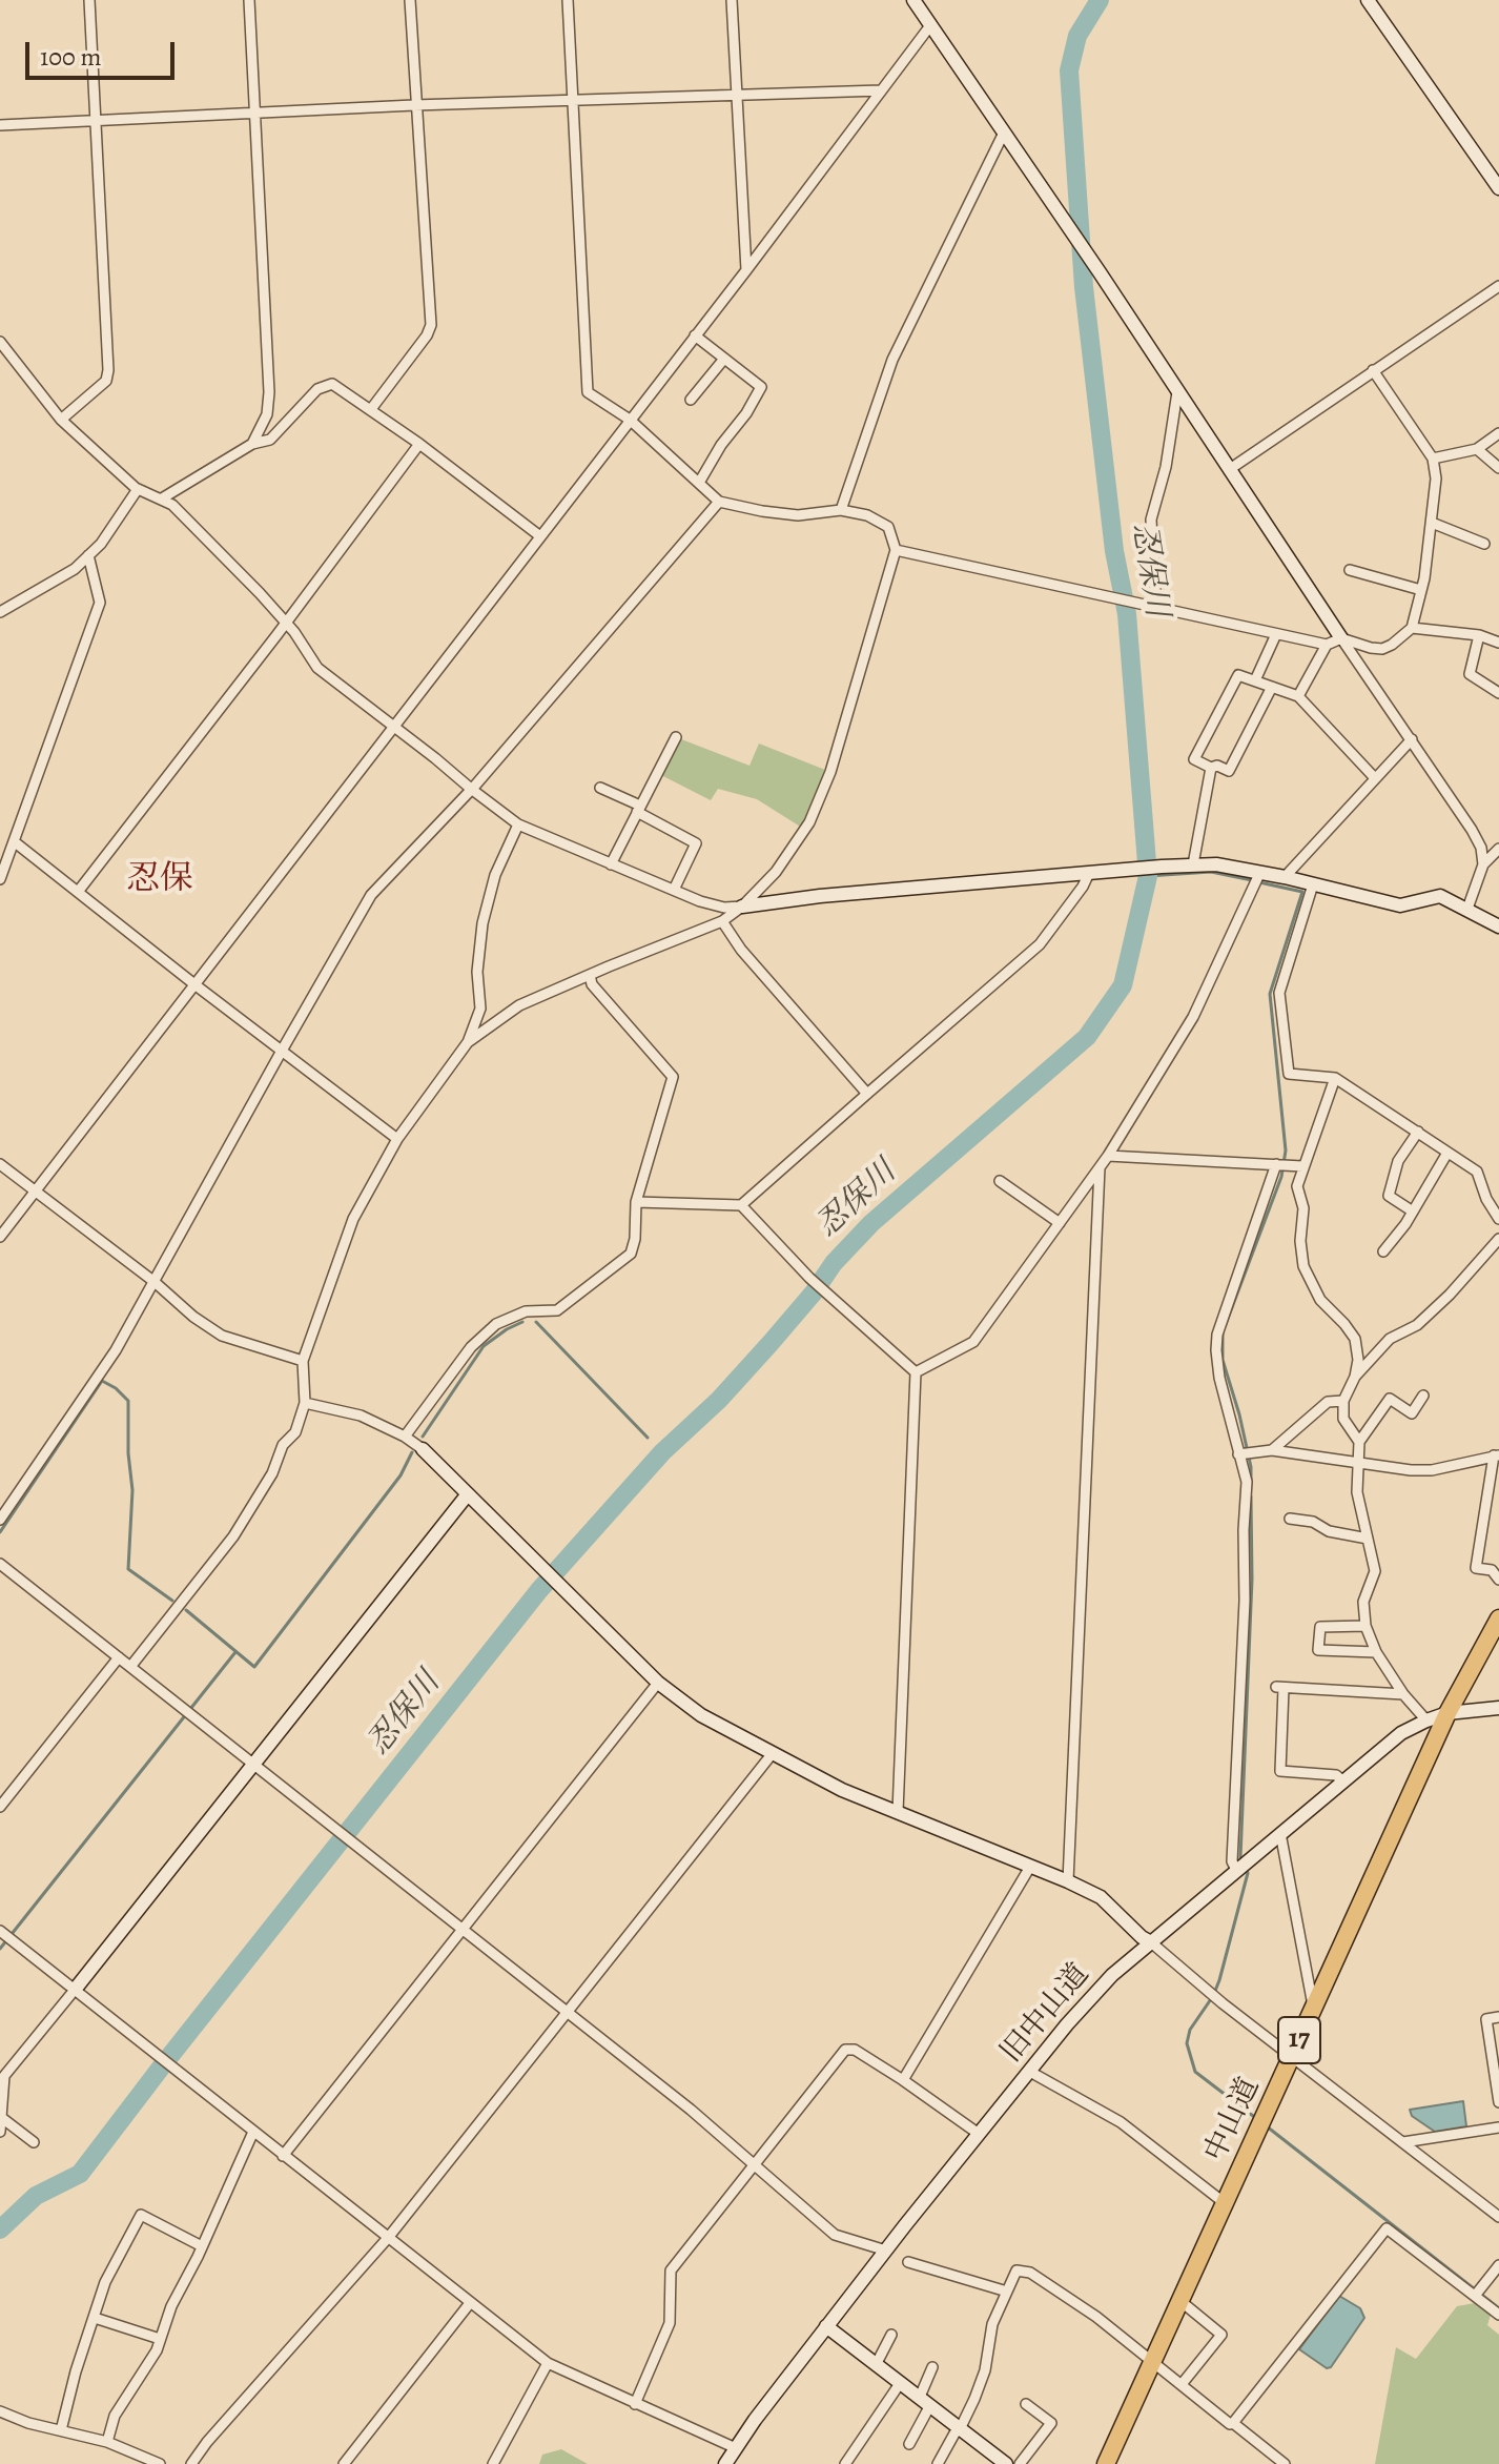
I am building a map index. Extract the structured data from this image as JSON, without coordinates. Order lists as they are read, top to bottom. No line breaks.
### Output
{"streets":{"highway":["17","中山道"],"street":["旧中山道"]},"crossings":[["旧中山道","中山道"]],"districts":["忍保"],"water":["忍保川"],"scale_bar":"100 m"}
